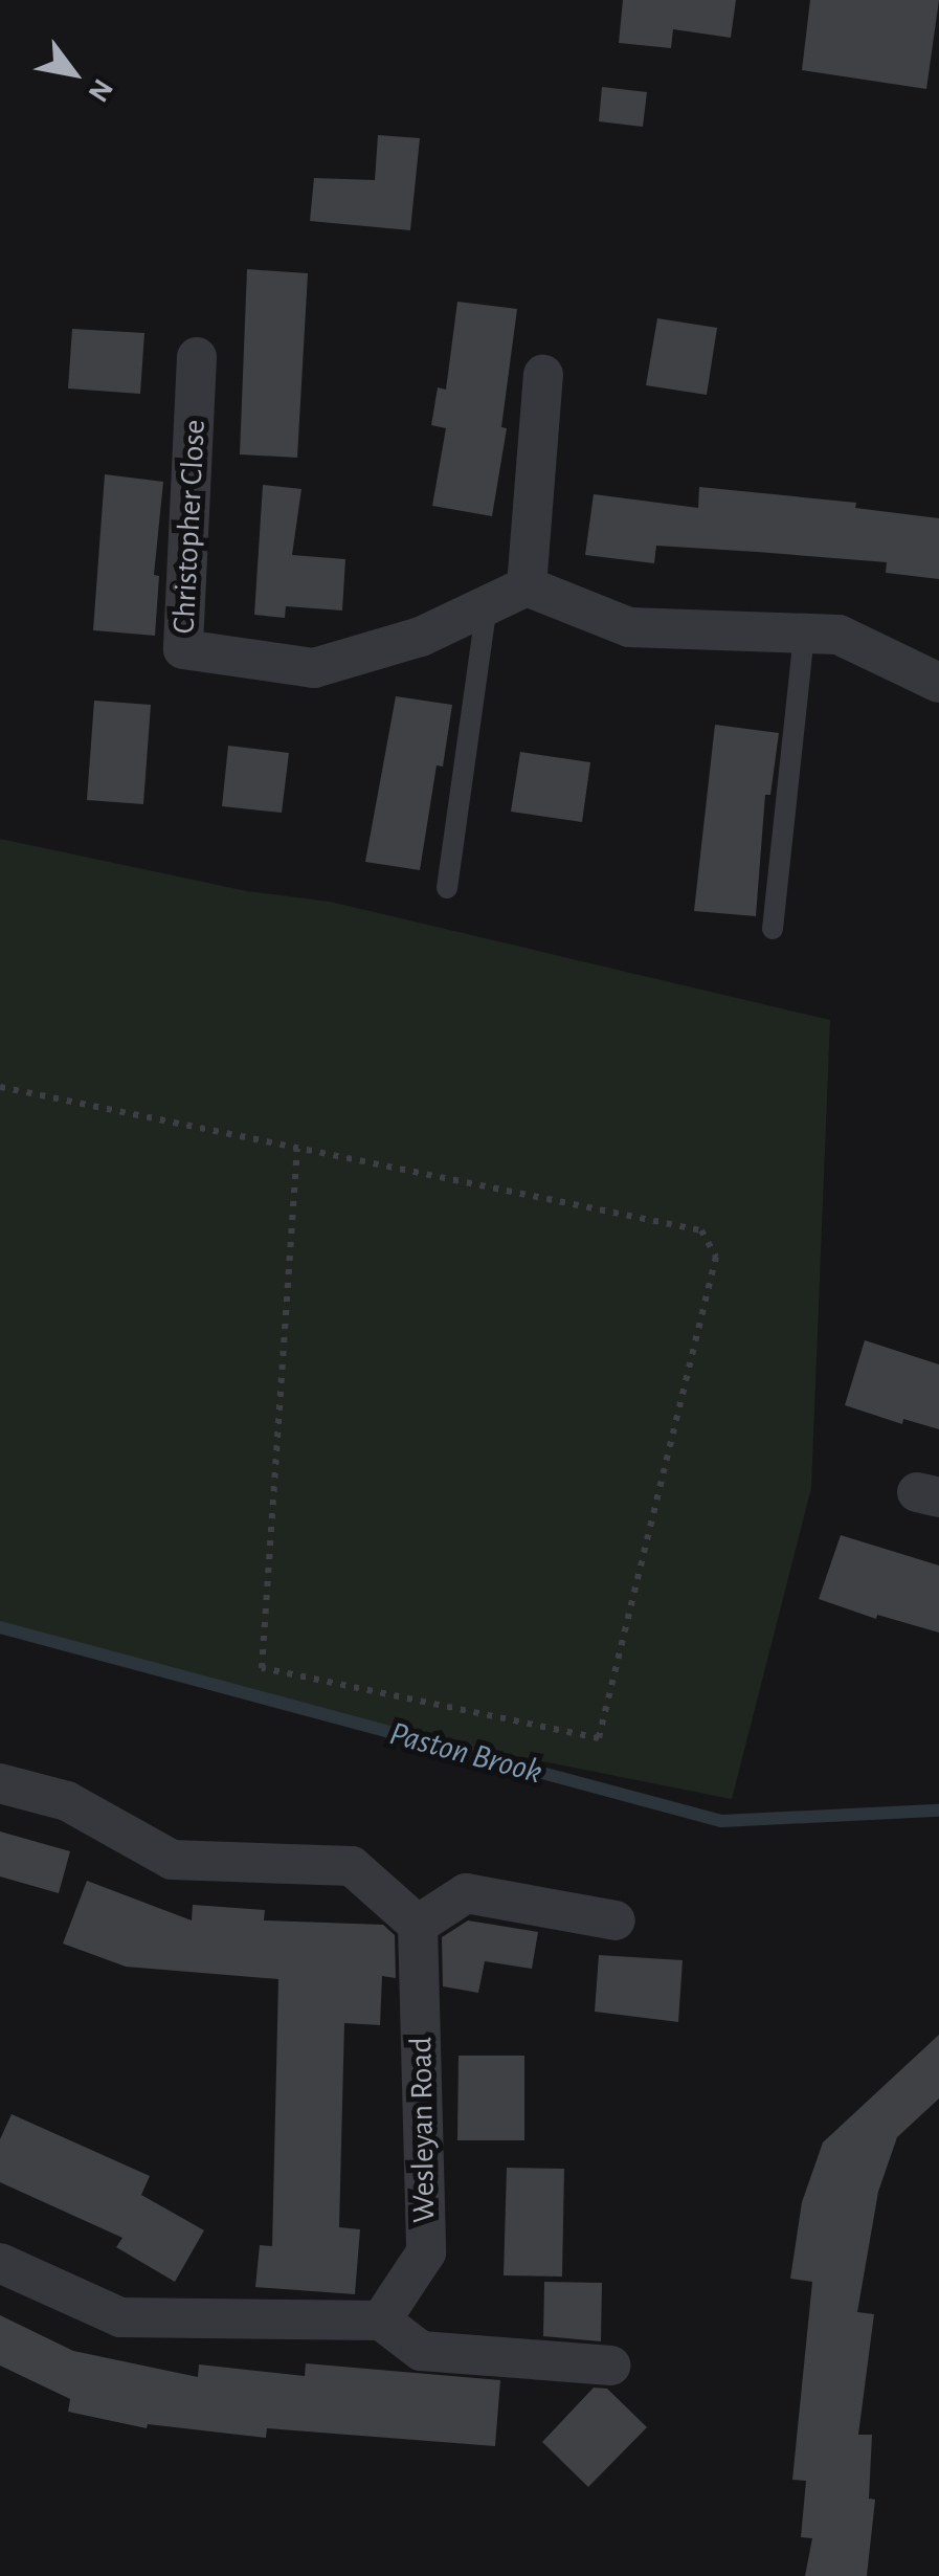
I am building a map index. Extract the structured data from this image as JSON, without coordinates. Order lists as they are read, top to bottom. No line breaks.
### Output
{"streets":{"street":["Christopher Close","Wesleyan Road"]},"water":["Paston Brook"],"north":"bottom right"}
